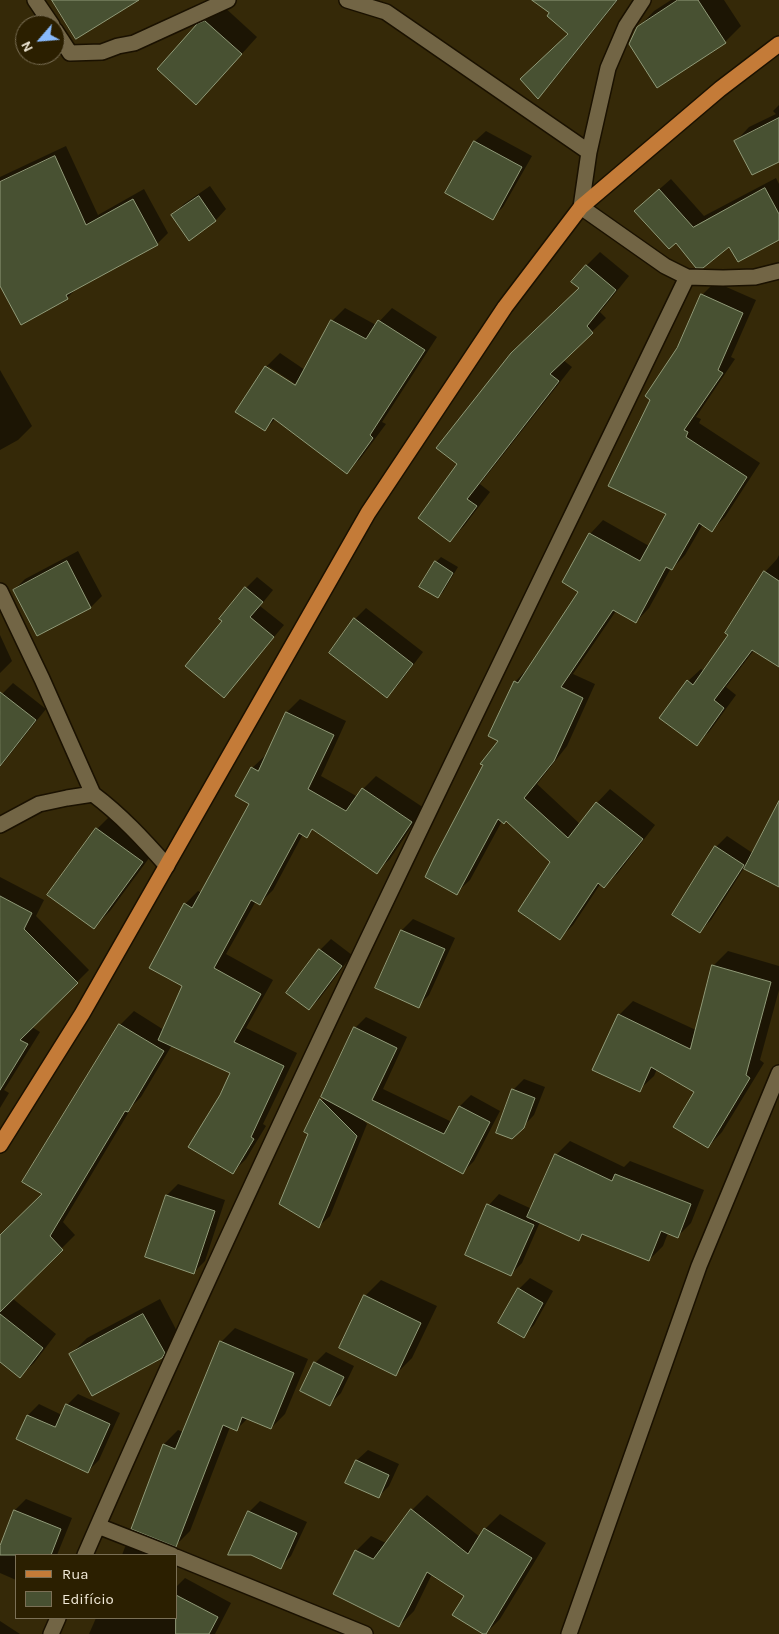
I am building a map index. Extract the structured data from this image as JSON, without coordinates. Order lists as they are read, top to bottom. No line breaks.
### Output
{"legend":["Rua","Edifício"],"north":"bottom left"}
